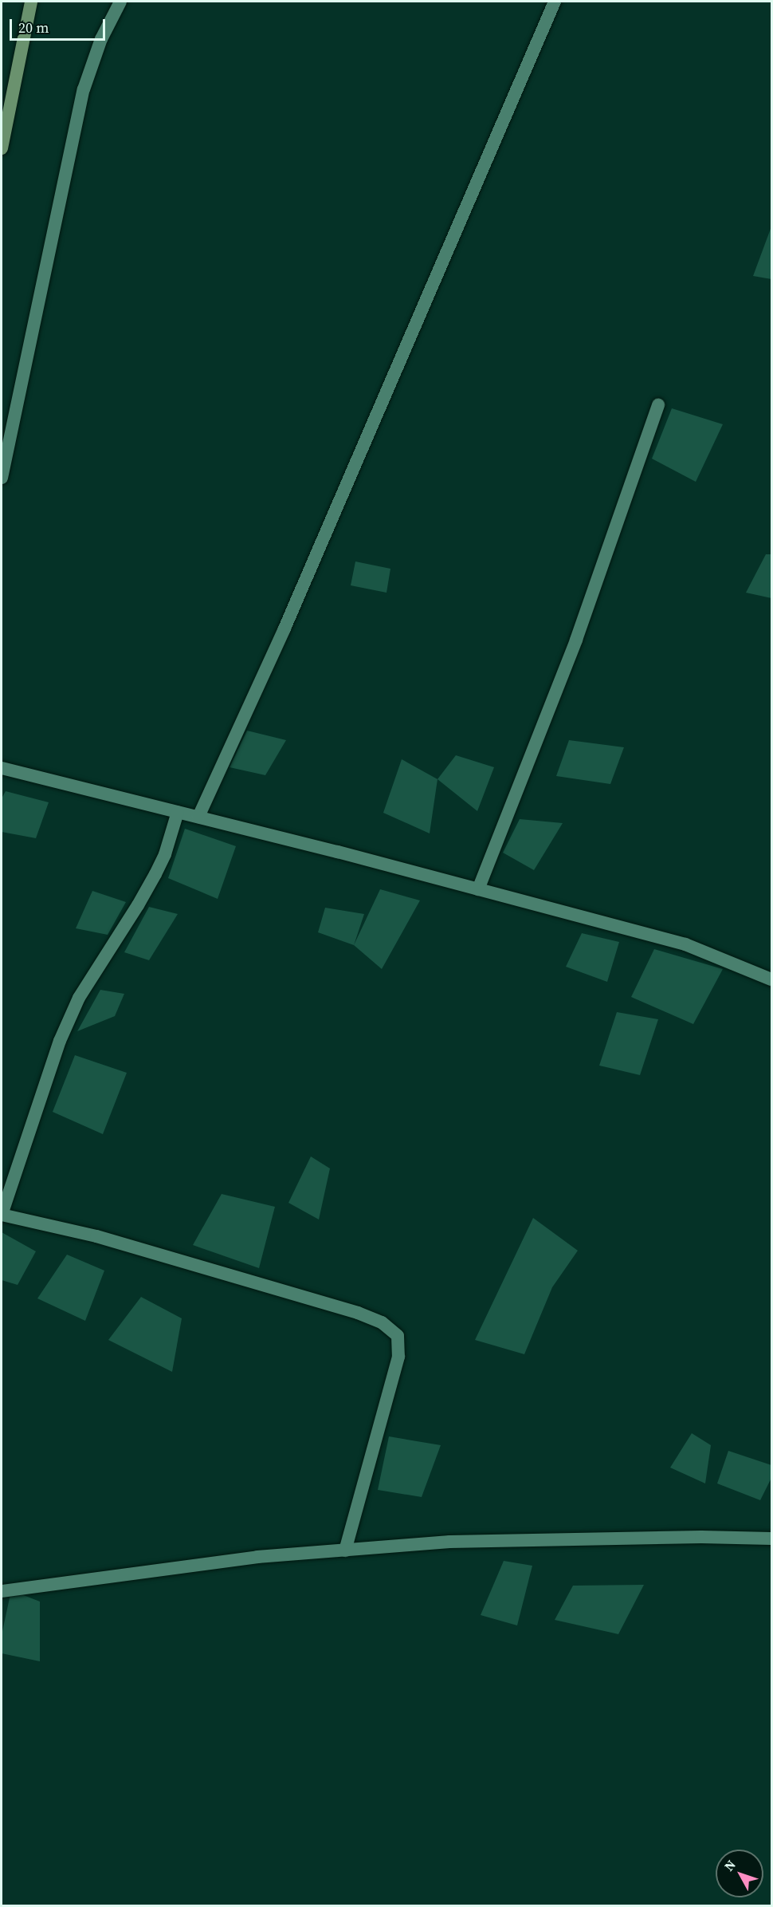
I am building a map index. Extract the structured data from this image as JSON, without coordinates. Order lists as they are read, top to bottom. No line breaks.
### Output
{"scale_bar":"20 m","north":"top left"}
